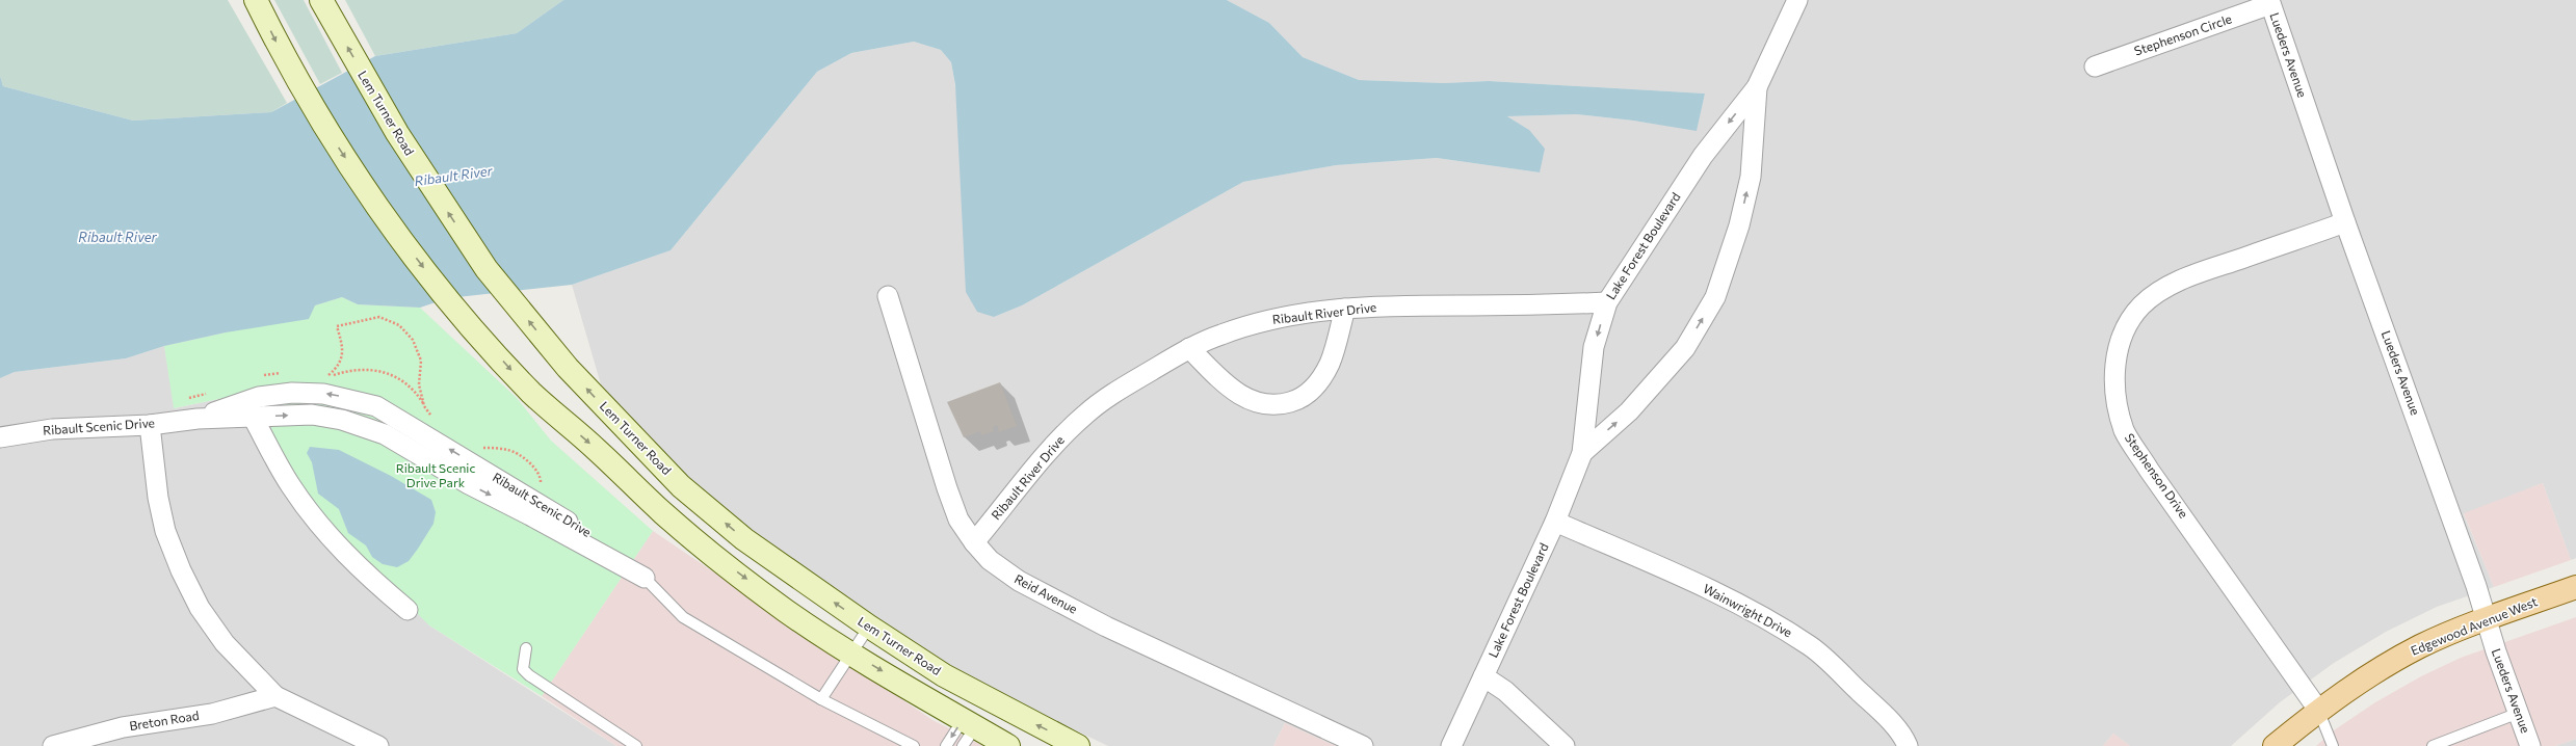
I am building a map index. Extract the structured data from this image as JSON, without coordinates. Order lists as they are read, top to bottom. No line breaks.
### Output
{"streets":{"main road":["Lem Turner Road","Edgewood Avenue West"],"street":["Stephenson Circle","Lueders Avenue","Lake Forest Boulevard","Ribault River Drive","Ribault Scenic Drive","Stephenson Drive","Reid Avenue","Wainwright Drive","Breton Road"]},"crossings":[["Stephenson Circle","Lueders Avenue"],["Lueders Avenue","Stephenson Drive"],["Lueders Avenue","Edgewood Avenue West"],["Lake Forest Boulevard","Ribault River Drive"],["Lake Forest Boulevard","Wainwright Drive"],["Ribault River Drive","Reid Avenue"],["Stephenson Drive","Edgewood Avenue West"]],"water":["Ribault River"],"parks":["Ribault Scenic Drive Park"]}
